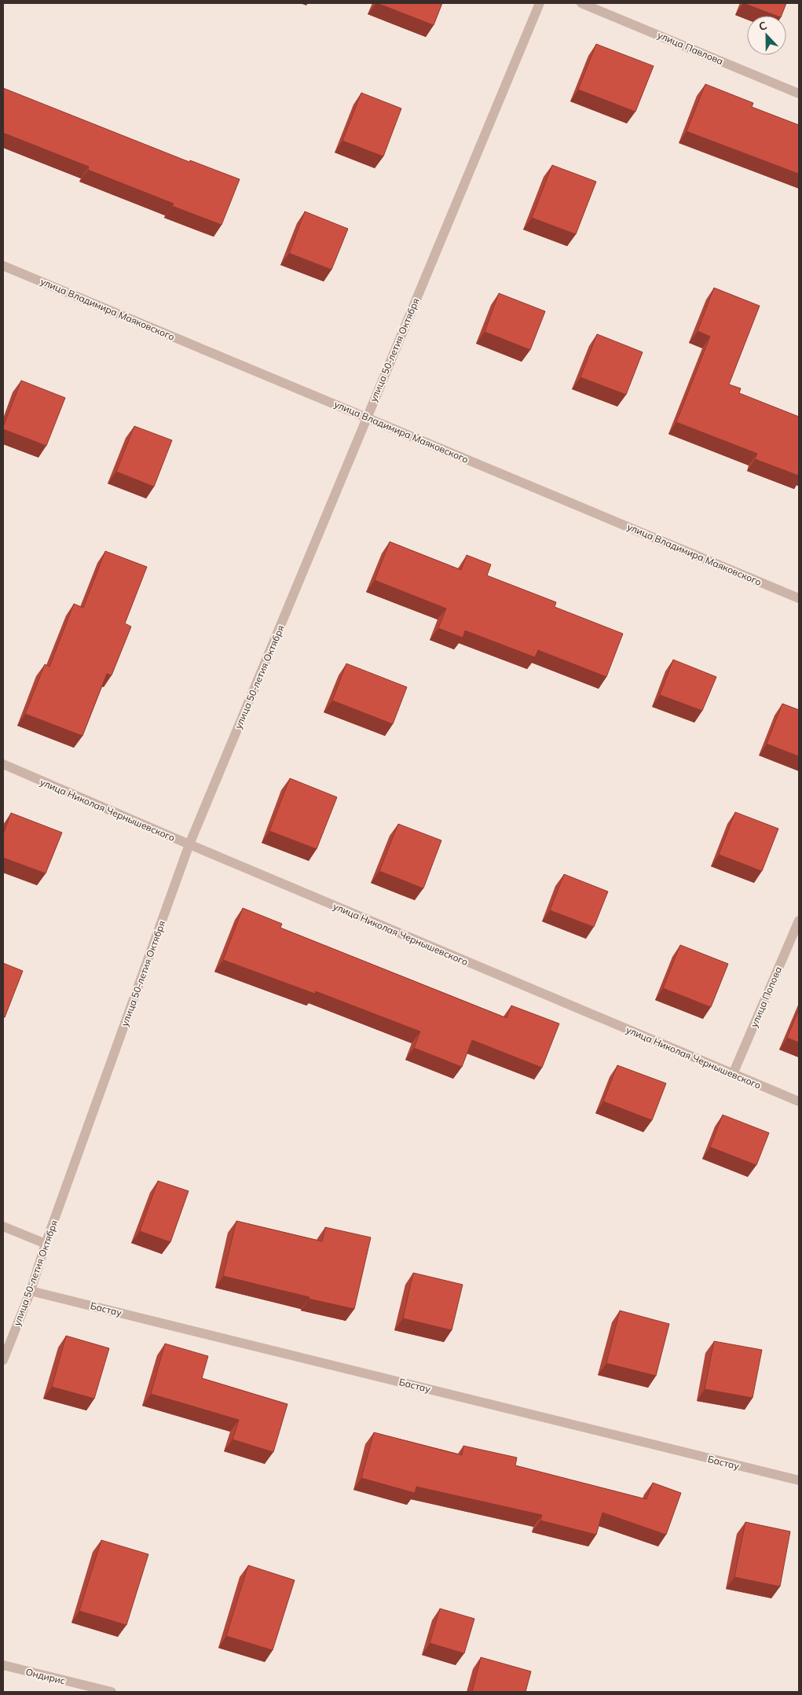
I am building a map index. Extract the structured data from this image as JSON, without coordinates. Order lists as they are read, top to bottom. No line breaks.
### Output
{"streets":{"street":["улица Павлова","улица Владимира Маяковского","улица 50-летия Октября","улица Николая Чернышевского","улица Попова","Бастау","Ондирис"]},"crossings":[["улица Владимира Маяковского","улица 50-летия Октября"],["улица 50-летия Октября","улица Николая Чернышевского"],["улица 50-летия Октября","Бастау"],["улица Николая Чернышевского","улица Попова"]],"north":"top"}
